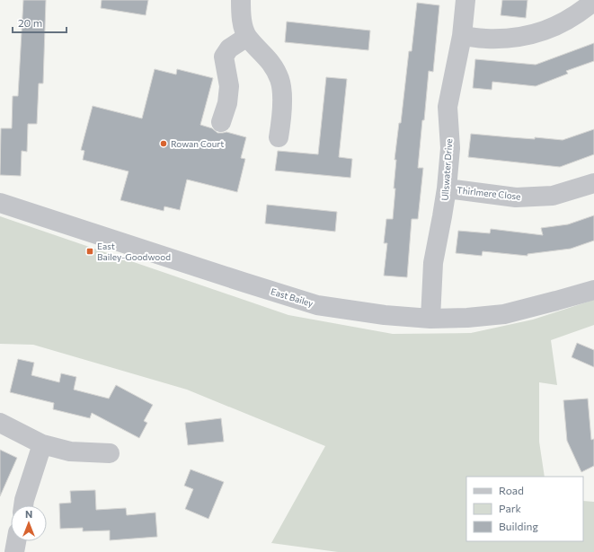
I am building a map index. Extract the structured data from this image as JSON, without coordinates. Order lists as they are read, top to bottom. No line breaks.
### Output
{"streets":{"street":["Ullswater Drive","Thirlmere Close","East Bailey"]},"crossings":[["Ullswater Drive","Thirlmere Close"],["Ullswater Drive","East Bailey"]],"places":{"other":["Rowan Court"],"transit":["East Bailey-Goodwood"]},"legend":["Road","Park","Building"],"scale_bar":"20 m","north":"top"}
